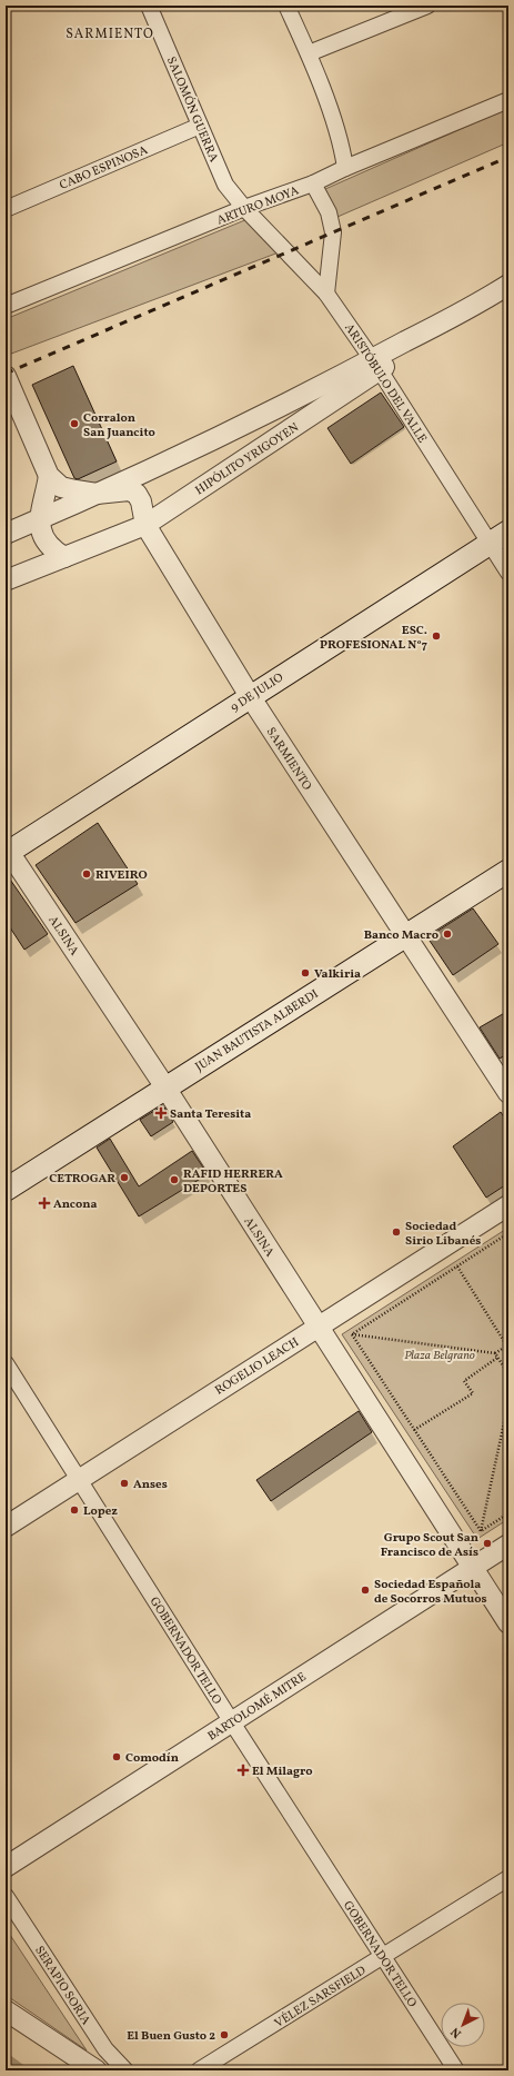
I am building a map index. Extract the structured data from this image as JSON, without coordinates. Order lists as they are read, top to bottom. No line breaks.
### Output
{"streets":{"main road":["9 DE JULIO","JUAN BAUTISTA ALBERDI"],"street":["SALOMÓN GUERRA","CABO ESPINOSA","ARTURO MOYA","ARISTÓBULO DEL VALLE","HIPÓLITO YRIGOYEN","SARMIENTO","ALSINA","ROGELIO LEACH","GOBERNADOR TELLO","BARTOLOMÉ MITRE","SERAPIO SORIA","VÉLEZ SARSFIELD"]},"crossings":[["SALOMÓN GUERRA","CABO ESPINOSA"],["SALOMÓN GUERRA","ARTURO MOYA"],["SALOMÓN GUERRA","ARISTÓBULO DEL VALLE"],["ARTURO MOYA","ARISTÓBULO DEL VALLE"],["ARISTÓBULO DEL VALLE","HIPÓLITO YRIGOYEN"],["ARISTÓBULO DEL VALLE","9 DE JULIO"],["HIPÓLITO YRIGOYEN","SARMIENTO"],["9 DE JULIO","SARMIENTO"],["9 DE JULIO","ALSINA"],["SARMIENTO","JUAN BAUTISTA ALBERDI"],["ALSINA","JUAN BAUTISTA ALBERDI"],["ALSINA","ROGELIO LEACH"],["ALSINA","BARTOLOMÉ MITRE"],["ROGELIO LEACH","GOBERNADOR TELLO"],["GOBERNADOR TELLO","BARTOLOMÉ MITRE"],["GOBERNADOR TELLO","VÉLEZ SARSFIELD"]],"districts":["SARMIENTO"],"parks":["Plaza Belgrano"],"places":{"other":["Corralon San Juancito","ESC. PROFESIONAL N°7","RIVEIRO","Banco Macro","Valkiria","CETROGAR","RAFID HERRERA DEPORTES","Sociedad Sirio Libanés","Anses","Lopez","Grupo Scout San Francisco de Asís","Sociedad Española de Socorros Mutuos","Comodín","El Buen Gusto 2"],"health":["Santa Teresita","Ancona","El Milagro"]},"north":"bottom left"}
